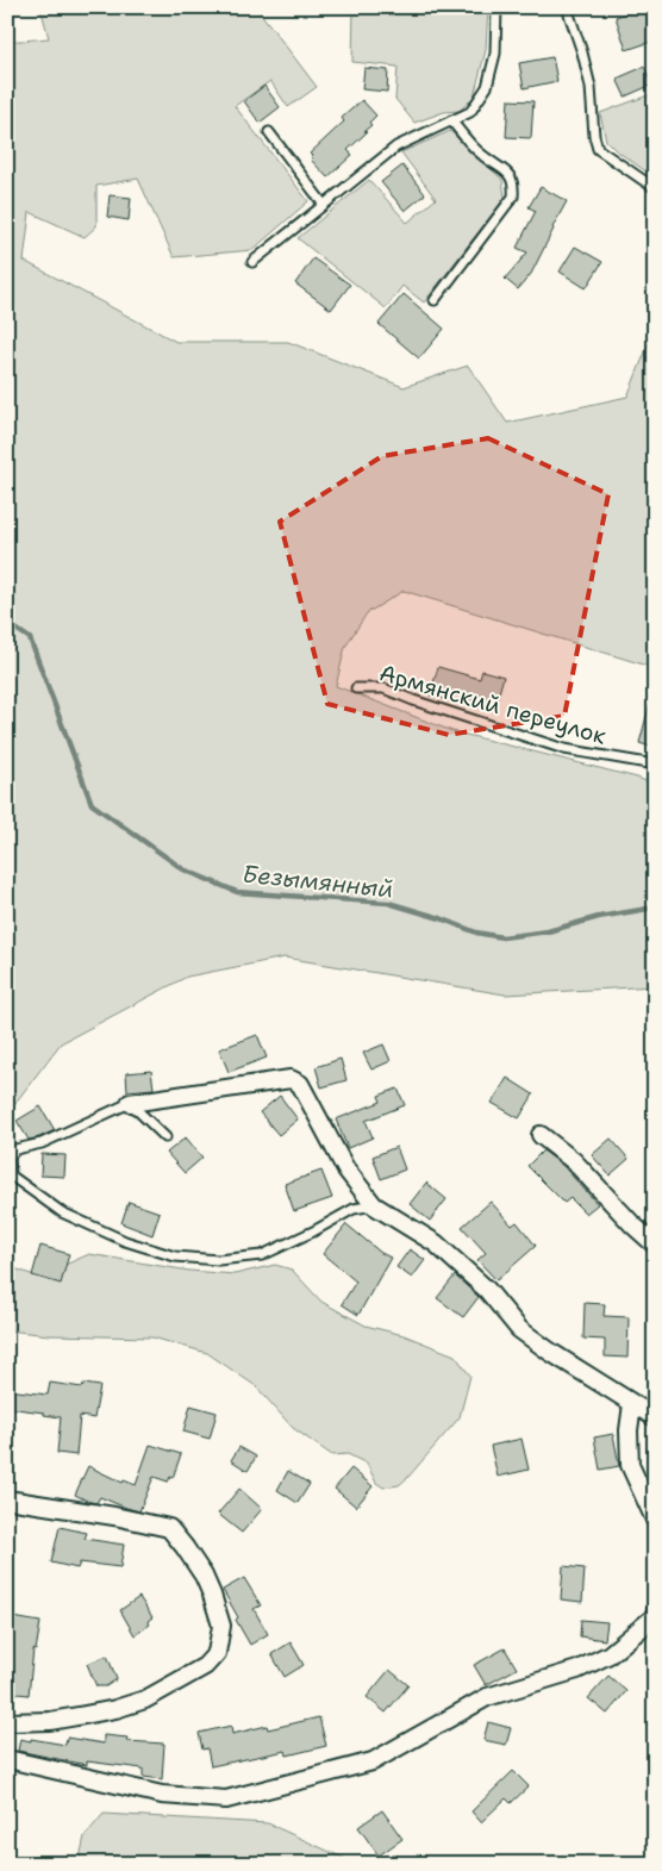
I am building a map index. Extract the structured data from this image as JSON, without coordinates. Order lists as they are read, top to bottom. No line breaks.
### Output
{"streets":{"lane":["Армянский переулок"]},"water":["Безымянный"]}
